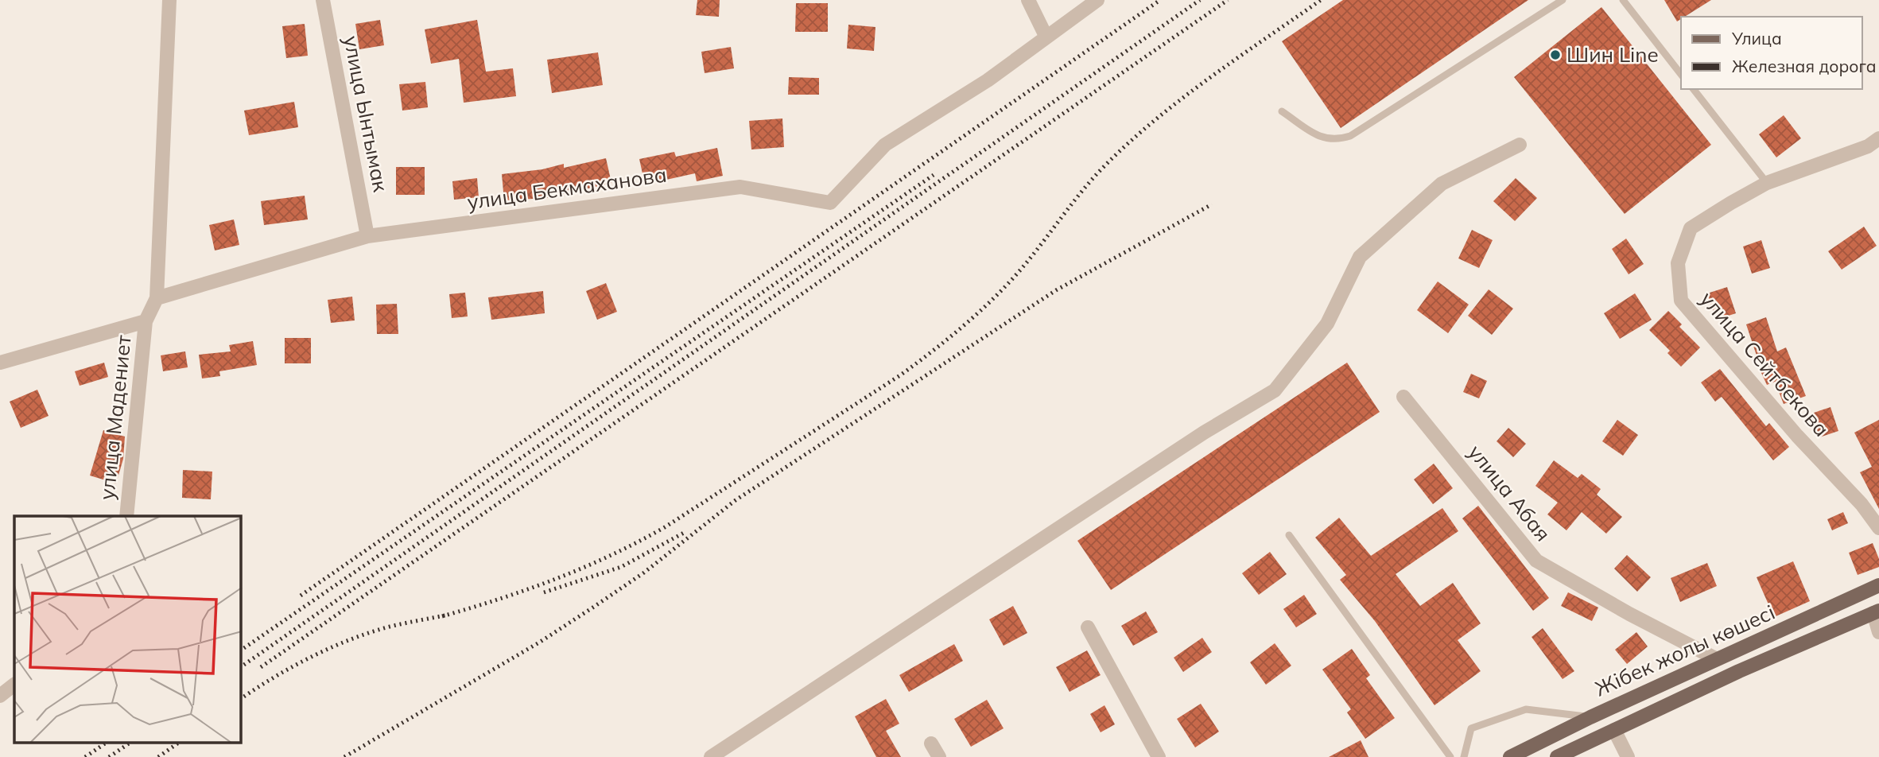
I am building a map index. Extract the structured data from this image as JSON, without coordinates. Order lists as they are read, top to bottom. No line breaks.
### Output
{"streets":{"main road":["Жібек жолы көшесі"],"street":["улица Ынтымак","улица Бекмаханова","улица Сейтбекова","улица Мадениет","улица Абая"]},"crossings":[["улица Ынтымак","улица Бекмаханова"],["улица Абая","Жібек жолы көшесі"]],"places":["Шин Line"],"legend":["Улица","Железная дорога"]}
